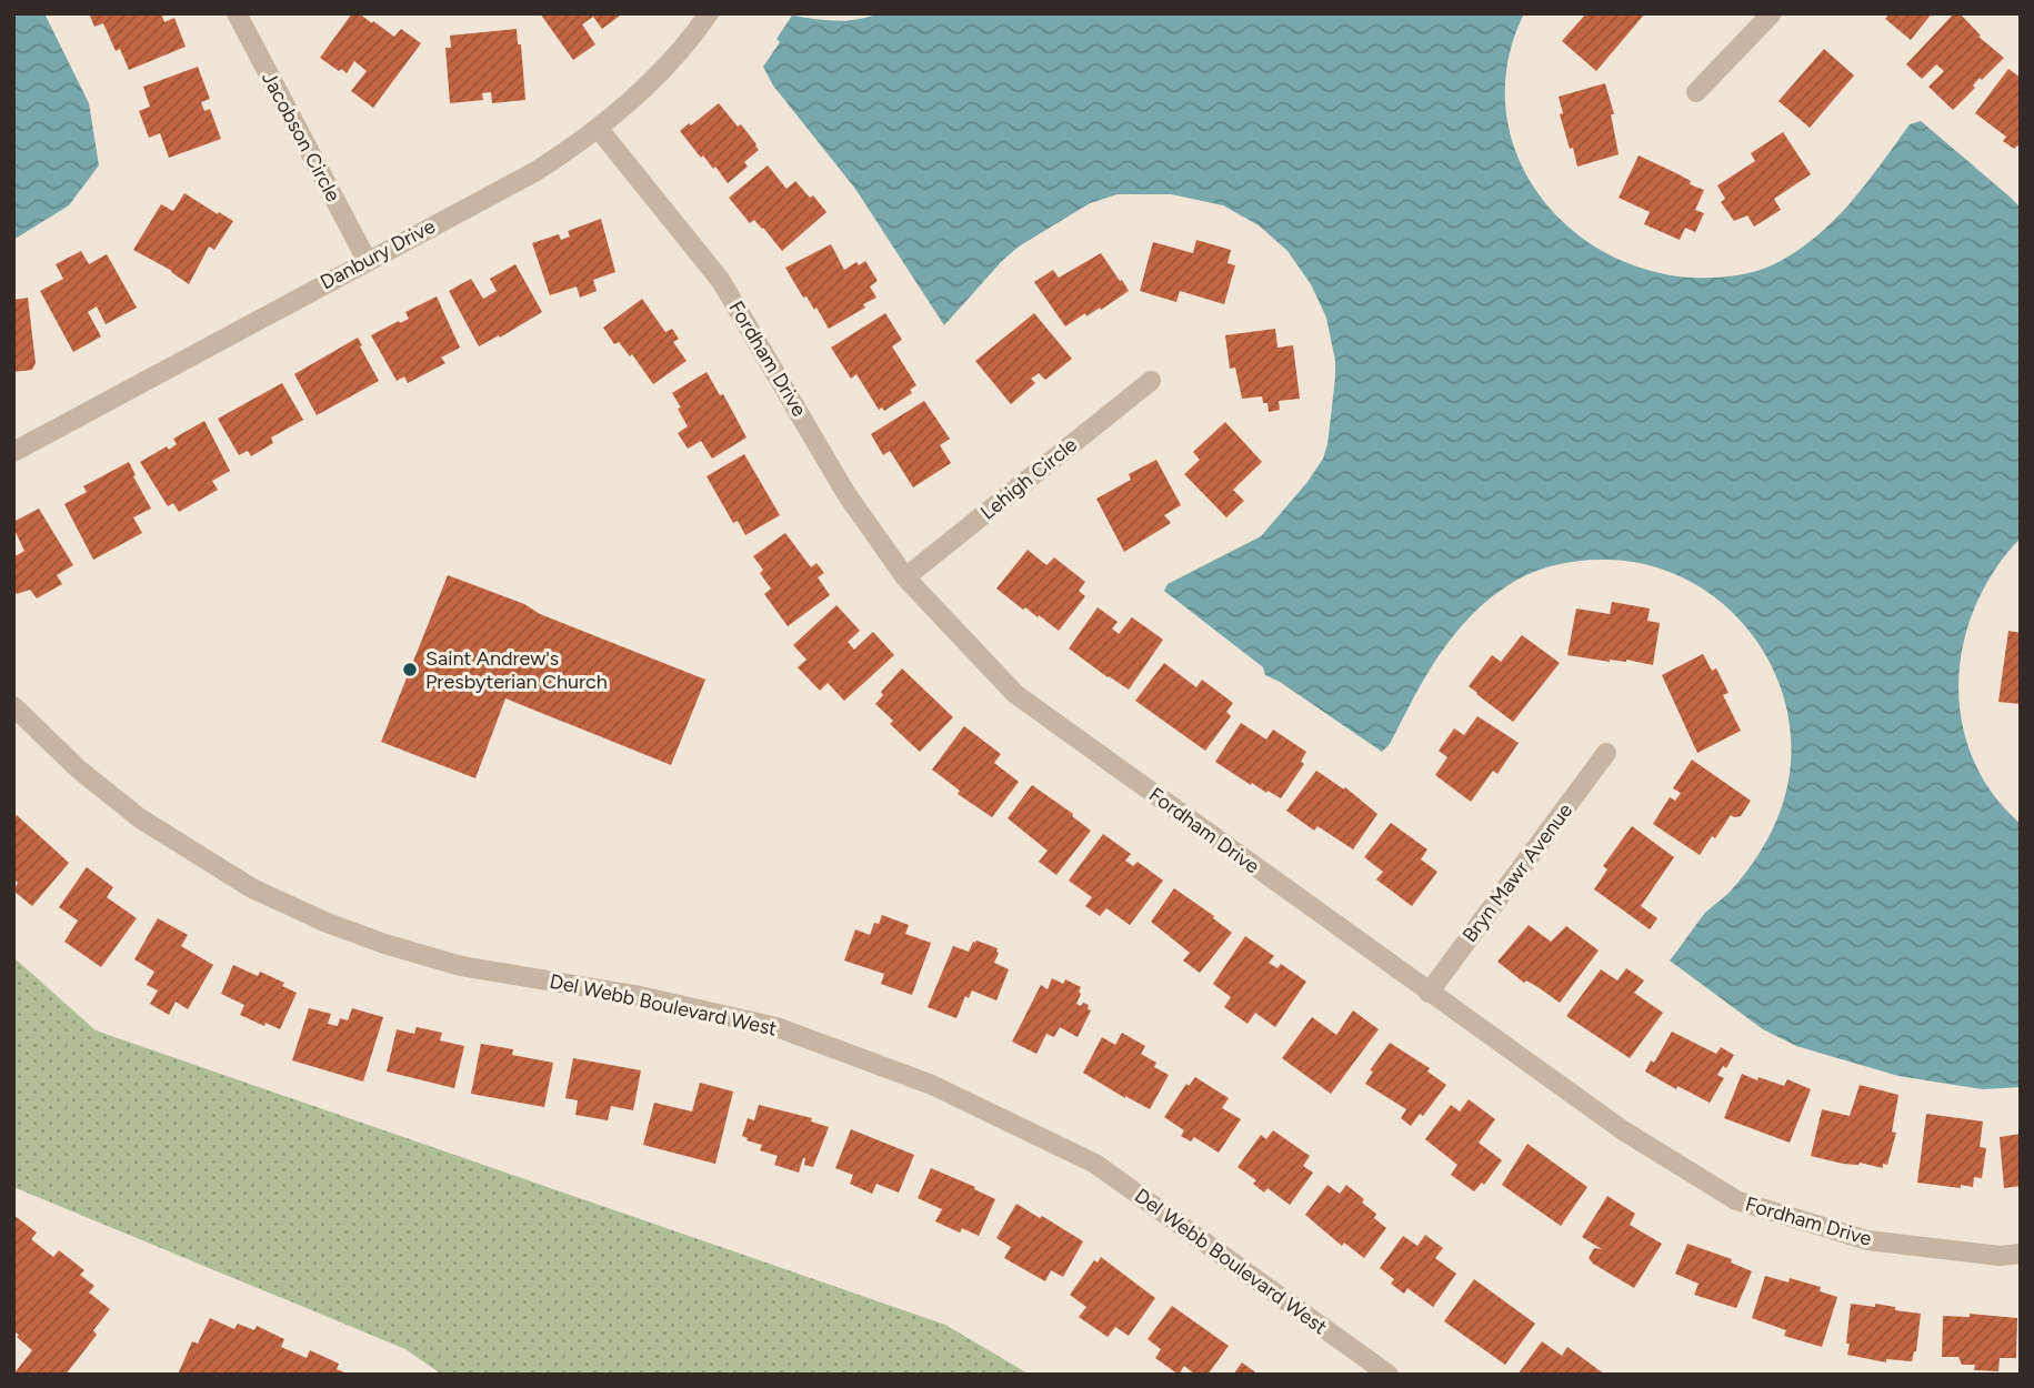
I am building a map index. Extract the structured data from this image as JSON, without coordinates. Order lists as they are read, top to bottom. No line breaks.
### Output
{"streets":{"street":["Jacobson Circle","Danbury Drive","Fordham Drive","Lehigh Circle","Bryn Mawr Avenue","Del Webb Boulevard West"]},"crossings":[["Jacobson Circle","Danbury Drive"],["Danbury Drive","Fordham Drive"],["Fordham Drive","Lehigh Circle"],["Fordham Drive","Bryn Mawr Avenue"]],"places":["Saint Andrew's Presbyterian Church"]}
